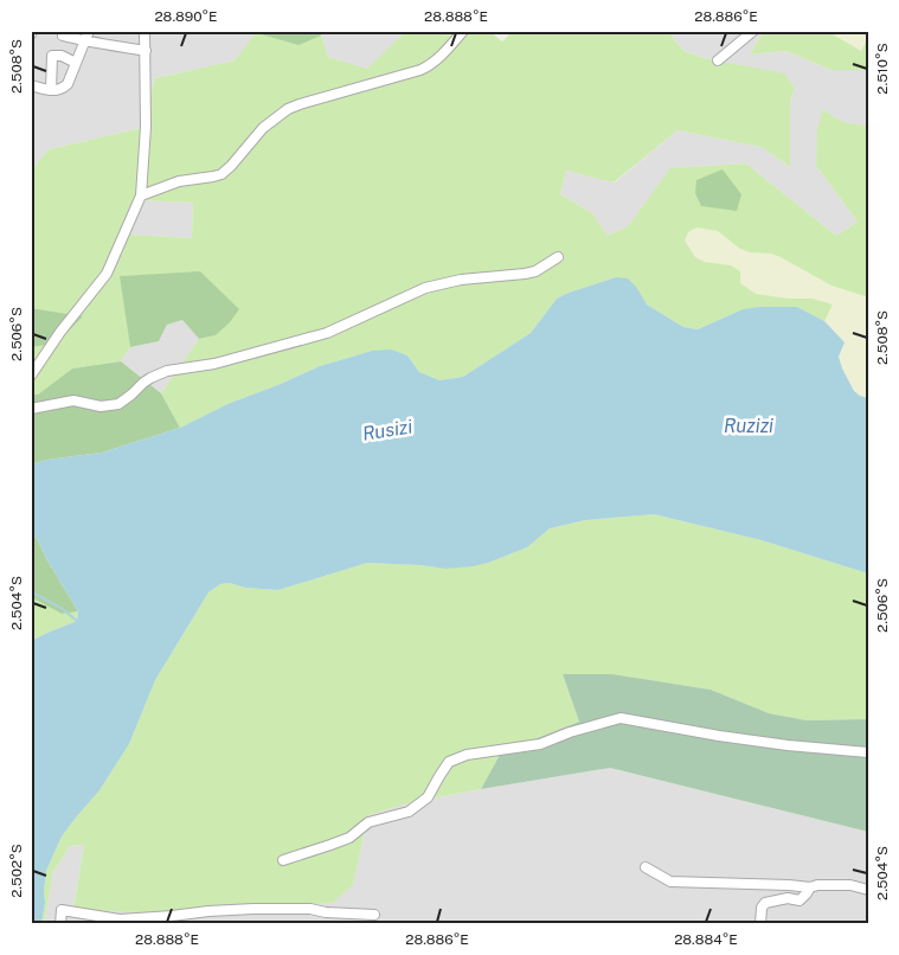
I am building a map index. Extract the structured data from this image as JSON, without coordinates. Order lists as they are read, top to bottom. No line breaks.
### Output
{"water":["Ruzizi","Rusizi"],"coordinates":["28.890°E","28.888°E","28.886°E","2.508°S","2.510°S","2.506°S","2.504°S","2.502°S","28.884°E"]}
